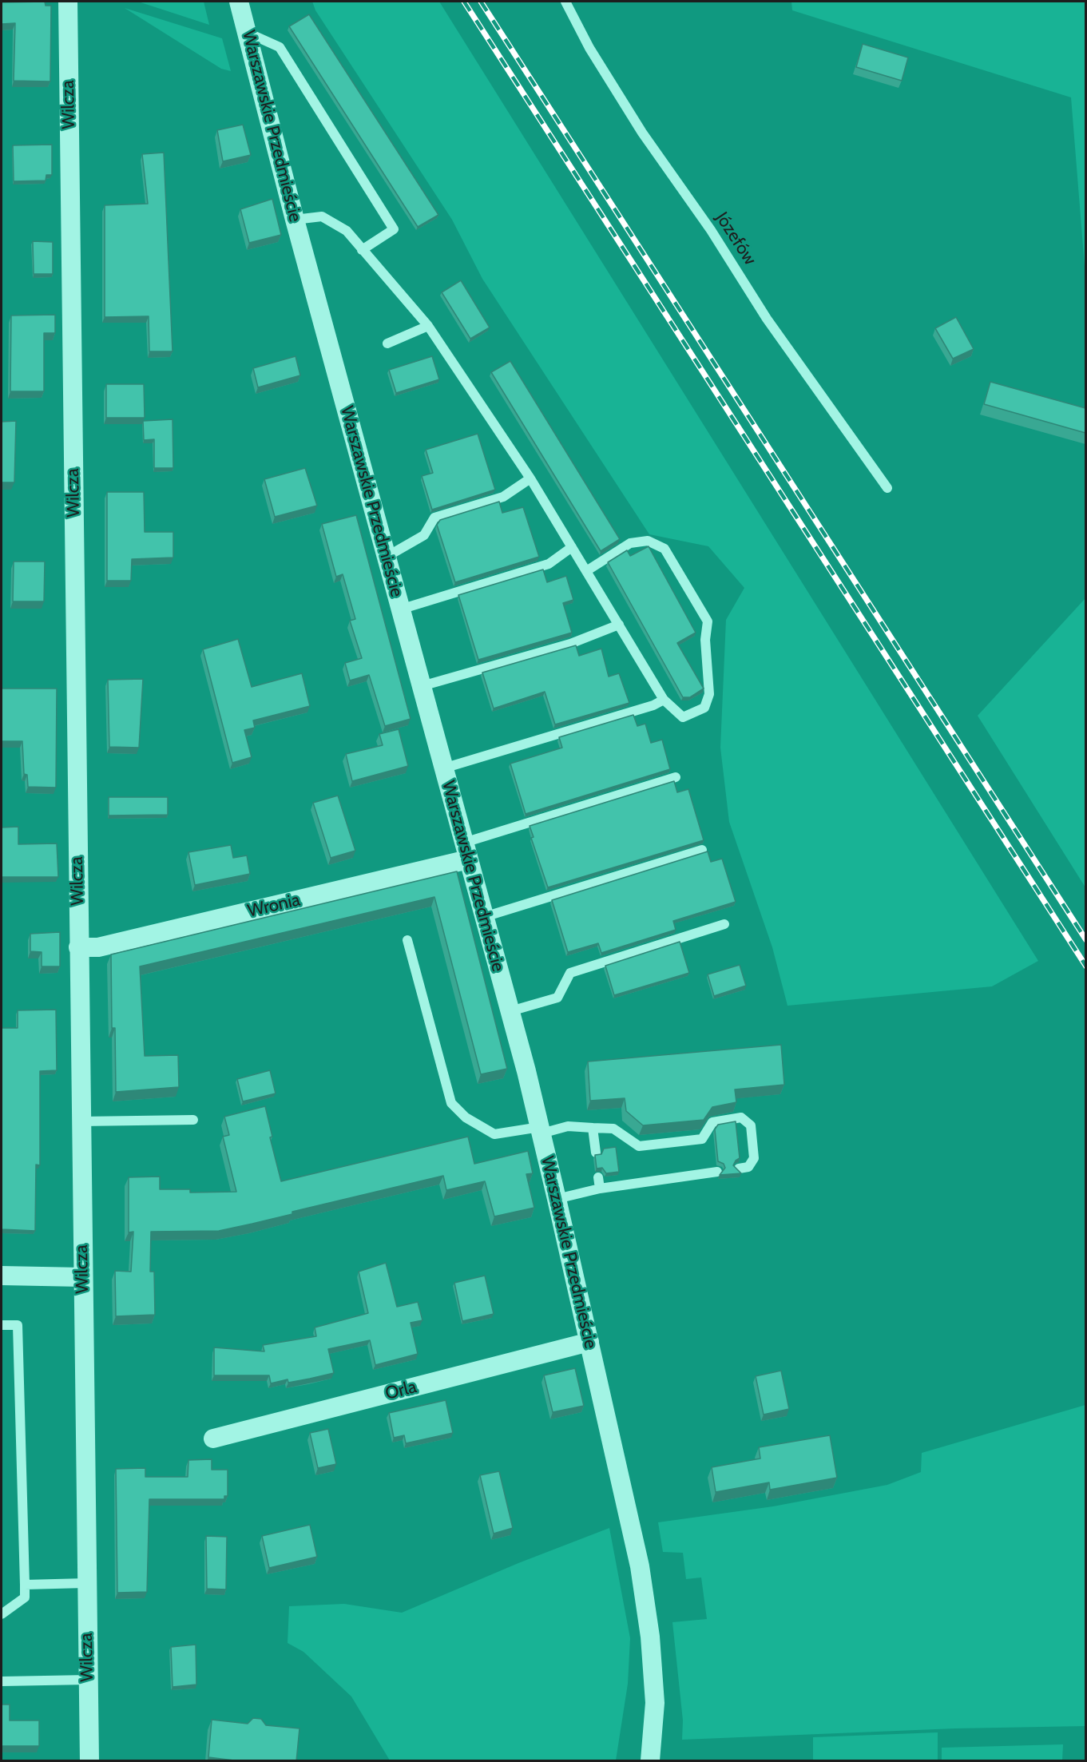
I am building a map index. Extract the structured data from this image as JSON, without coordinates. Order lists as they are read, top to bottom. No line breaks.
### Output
{"streets":{"street":["Wilcza","Warszawskie Przedmieście","Wronia","Orla"],"lane":["Józefów"]},"crossings":[["Wilcza","Wronia"],["Warszawskie Przedmieście","Wronia"],["Warszawskie Przedmieście","Orla"]]}
